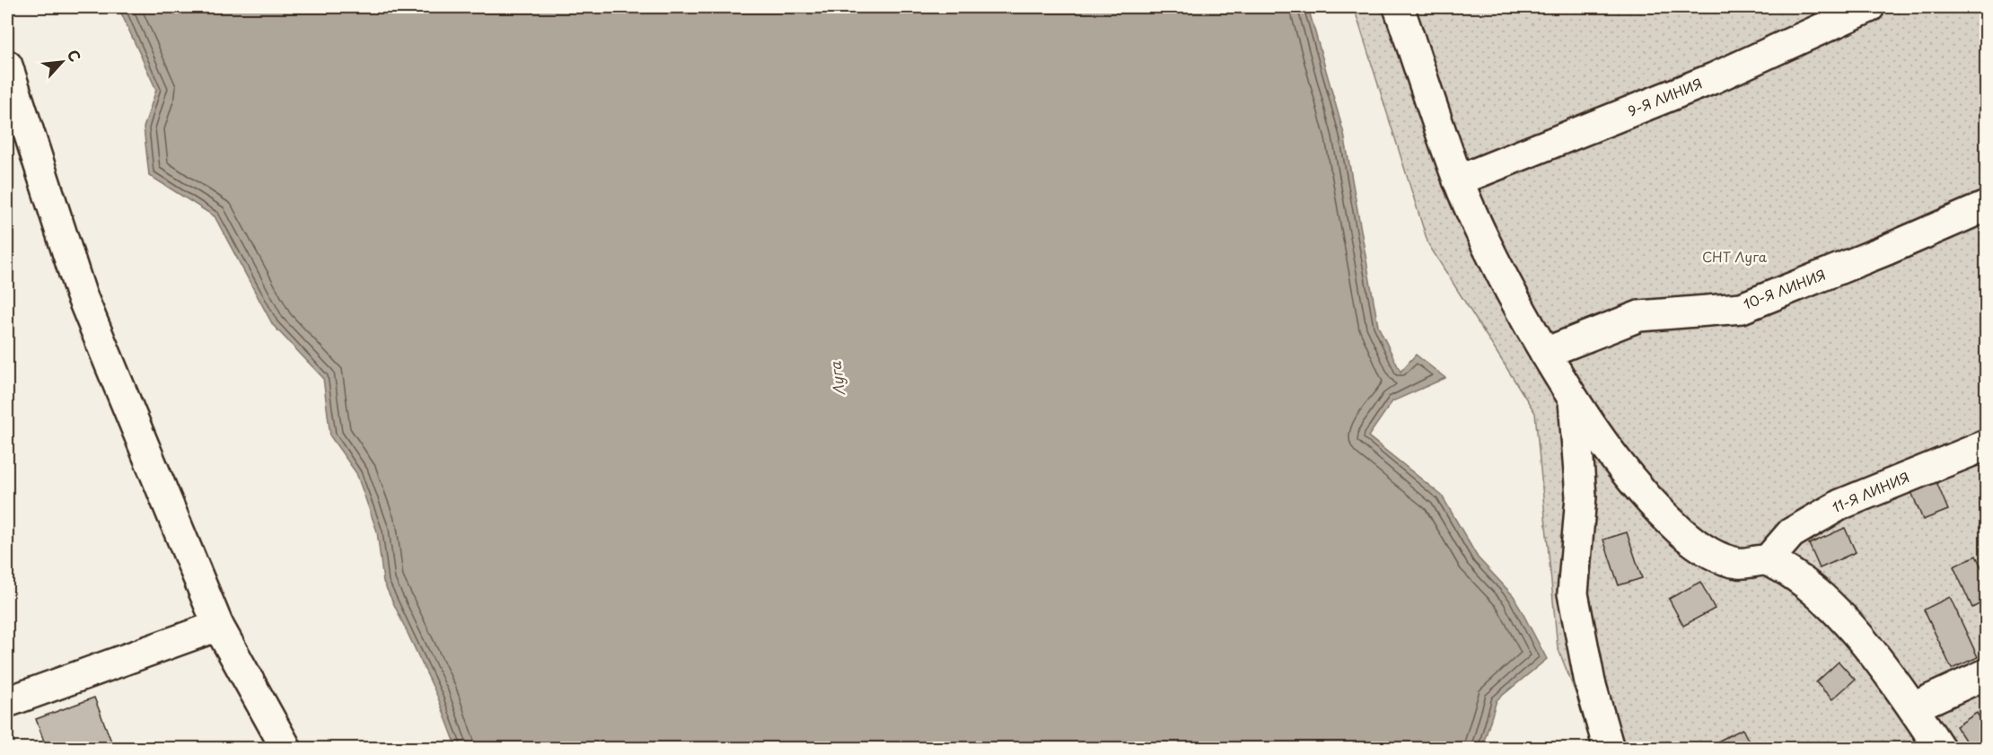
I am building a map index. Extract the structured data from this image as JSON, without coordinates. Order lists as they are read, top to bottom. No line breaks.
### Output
{"streets":{"street":["9-Я ЛИНИЯ","10-Я ЛИНИЯ","11-Я ЛИНИЯ"]},"water":["Луга"],"parks":["СНТ Луга"],"north":"top right"}
